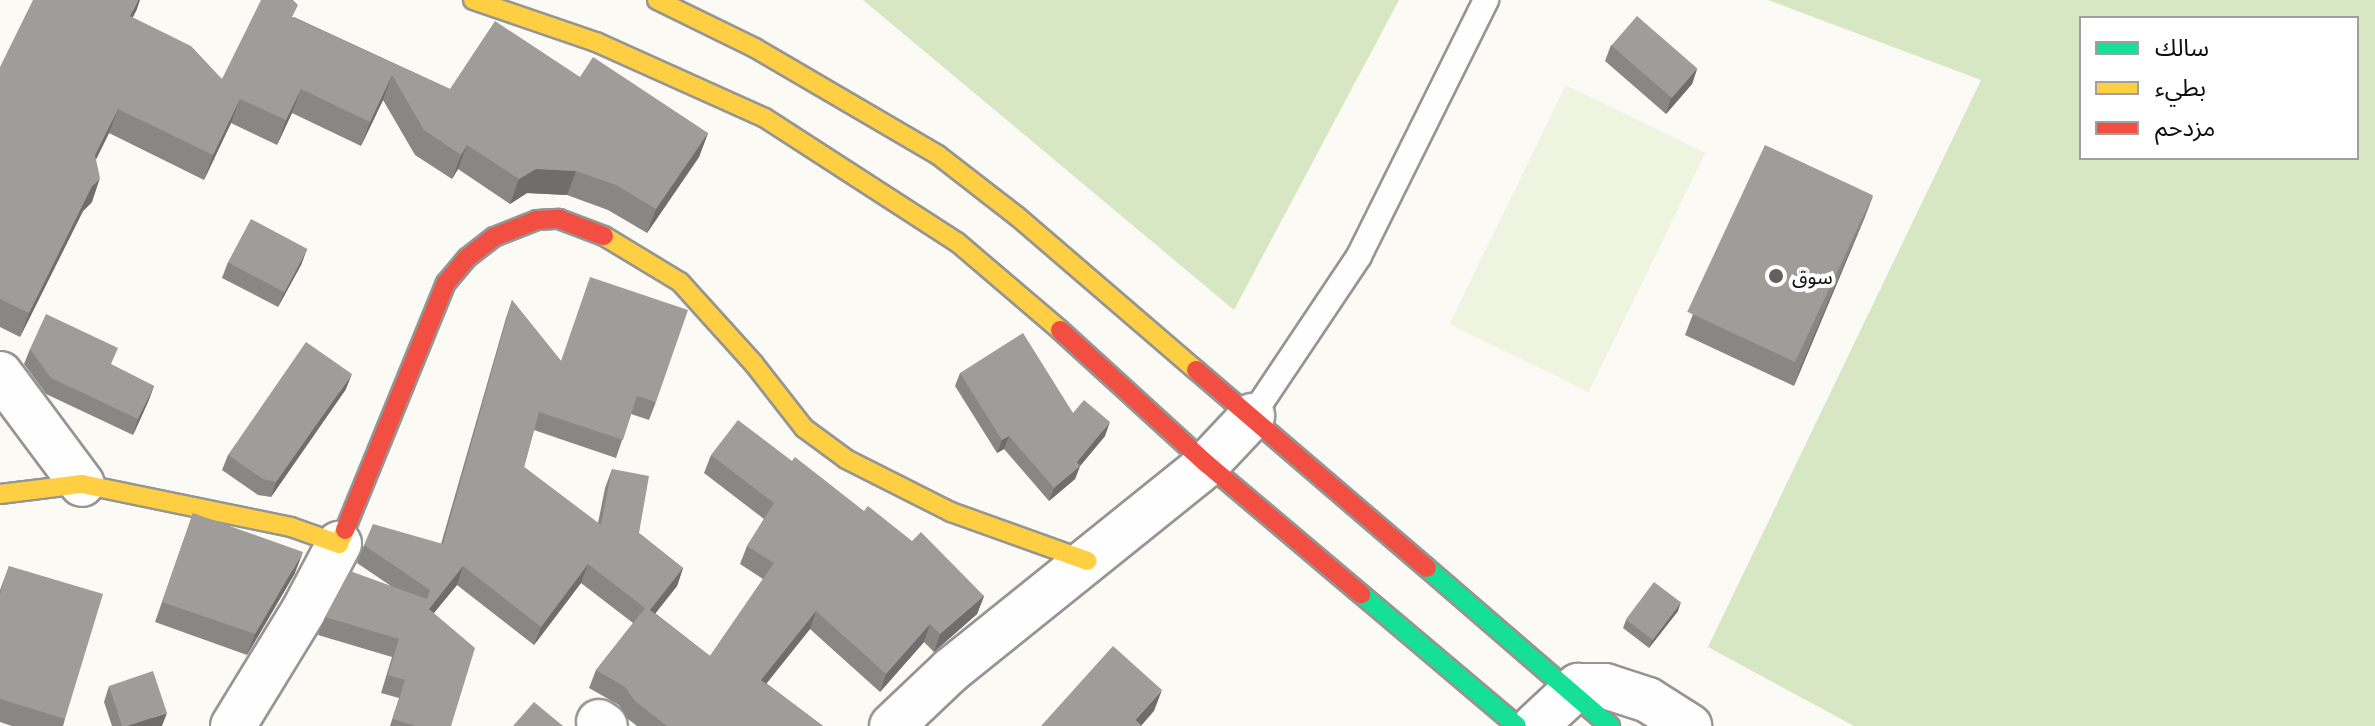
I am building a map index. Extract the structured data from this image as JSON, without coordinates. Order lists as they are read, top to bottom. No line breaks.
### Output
{"places":["سوق"],"legend":["سالك","بطيء","مزدحم"]}
